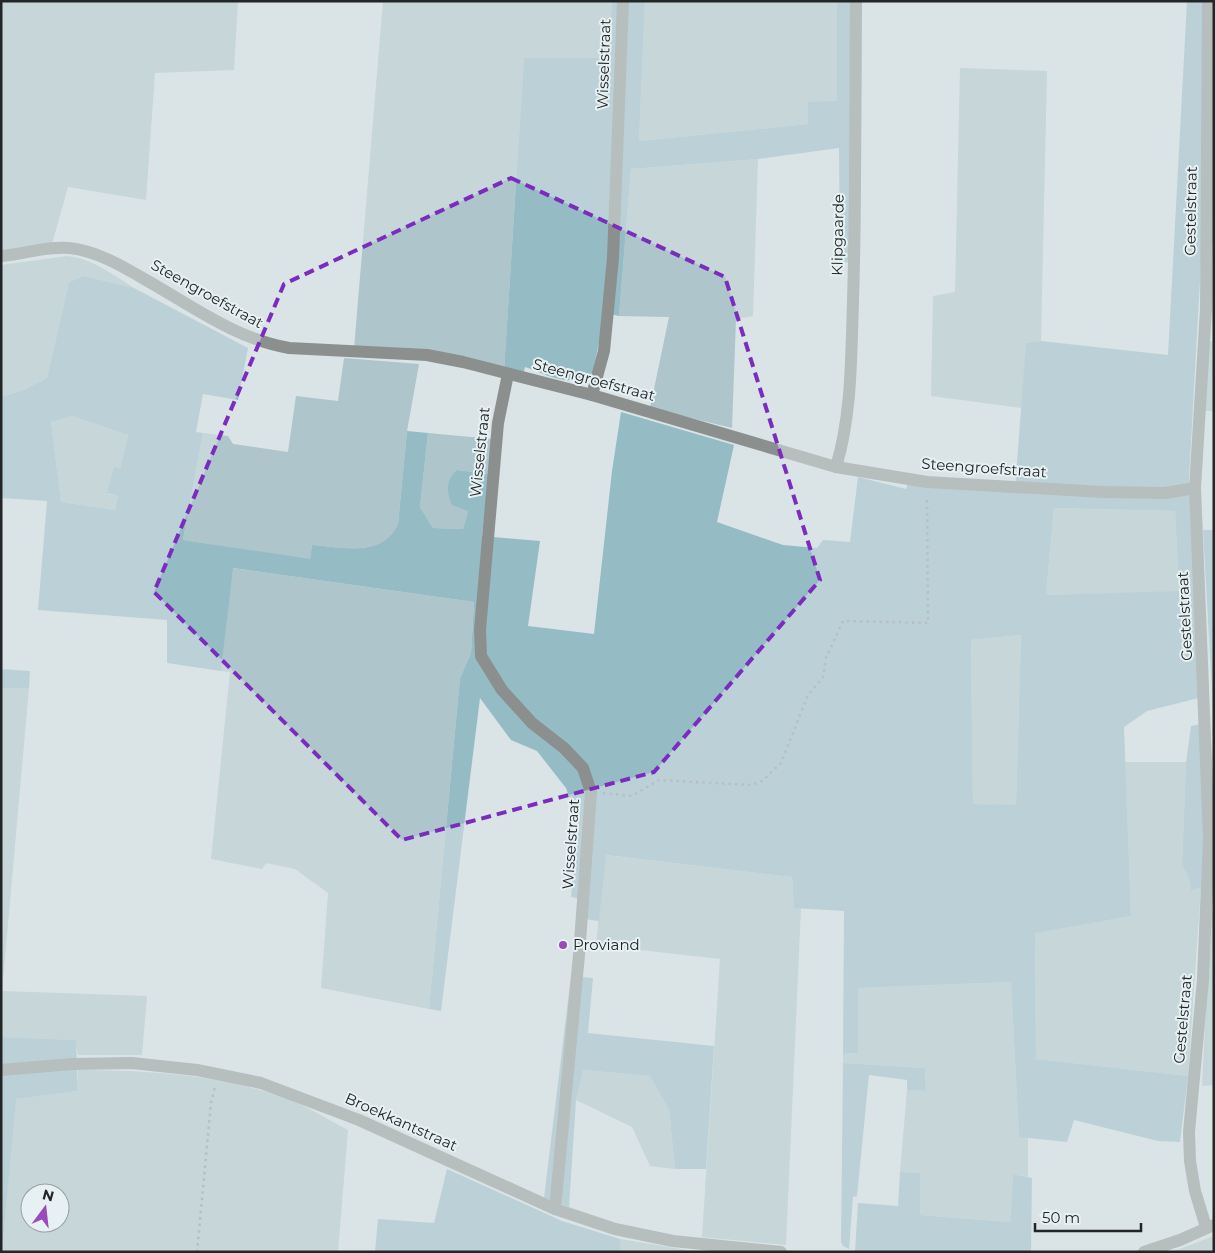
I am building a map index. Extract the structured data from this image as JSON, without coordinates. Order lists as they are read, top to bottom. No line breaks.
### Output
{"streets":{"street":["Wisselstraat","Gestelstraat","Klipgaarde","Steengroefstraat","Broekkantstraat"]},"crossings":[["Wisselstraat","Steengroefstraat"],["Wisselstraat","Broekkantstraat"],["Gestelstraat","Steengroefstraat"],["Klipgaarde","Steengroefstraat"]],"places":["Proviand"],"scale_bar":"50 m","north":"top"}
